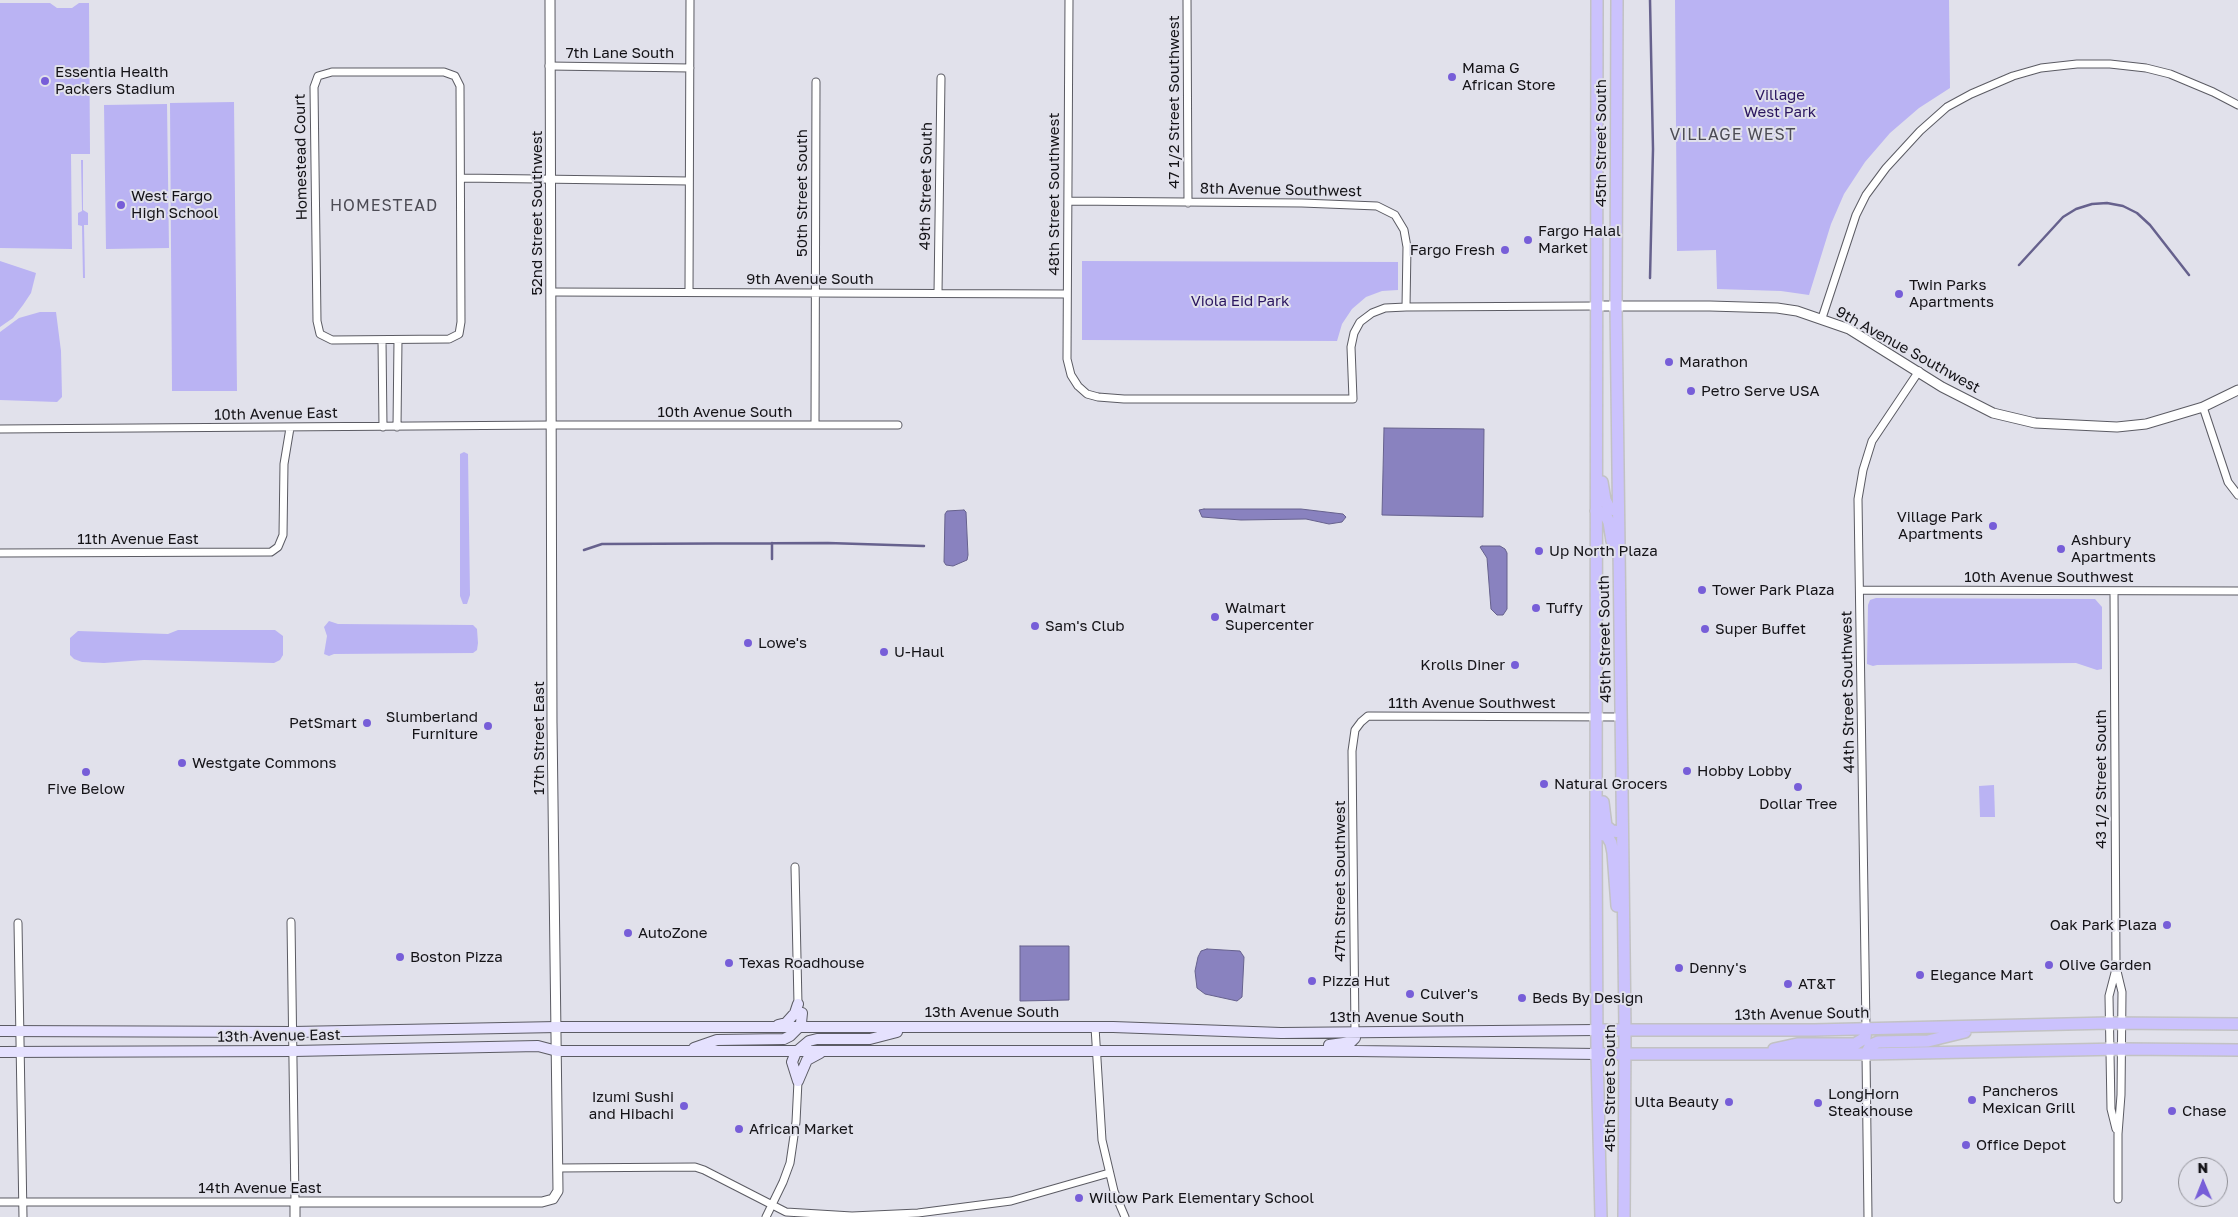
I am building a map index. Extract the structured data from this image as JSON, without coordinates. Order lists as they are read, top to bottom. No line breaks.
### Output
{"streets":{"main road":["45th Street South","13th Avenue South","13th Avenue East"],"street":["7th Lane South","47 1/2 Street Southwest","Homestead Court","49th Street South","8th Avenue Southwest","50th Street South","48th Street Southwest","52nd Street Southwest","9th Avenue South","9th Avenue Southwest","10th Avenue South","10th Avenue East","11th Avenue East","10th Avenue Southwest","44th Street Southwest","11th Avenue Southwest","17th Street East","43 1/2 Street South","47th Street Southwest","14th Avenue East"]},"crossings":[["7th Lane South","52nd Street Southwest"],["47 1/2 Street Southwest","8th Avenue Southwest"],["45th Street South","9th Avenue Southwest"],["45th Street South","11th Avenue Southwest"],["45th Street South","13th Avenue South"],["49th Street South","9th Avenue South"],["8th Avenue Southwest","48th Street Southwest"],["8th Avenue Southwest","9th Avenue Southwest"],["50th Street South","9th Avenue South"],["50th Street South","10th Avenue South"],["48th Street Southwest","9th Avenue South"],["48th Street Southwest","9th Avenue Southwest"],["52nd Street Southwest","9th Avenue South"],["52nd Street Southwest","10th Avenue South"],["52nd Street Southwest","10th Avenue East"],["52nd Street Southwest","17th Street East"],["9th Avenue Southwest","44th Street Southwest"],["10th Avenue South","10th Avenue East"],["10th Avenue South","17th Street East"],["10th Avenue East","11th Avenue East"],["10th Avenue East","17th Street East"],["10th Avenue Southwest","44th Street Southwest"],["10th Avenue Southwest","43 1/2 Street South"],["44th Street Southwest","13th Avenue South"],["11th Avenue Southwest","47th Street Southwest"],["17th Street East","13th Avenue South"],["17th Street East","13th Avenue East"],["17th Street East","14th Avenue East"],["43 1/2 Street South","13th Avenue South"],["47th Street Southwest","13th Avenue South"],["13th Avenue South","13th Avenue East"]],"districts":["VILLAGE WEST","HOMESTEAD"],"parks":["Village West Park","Viola Eid Park"],"places":["Mama G African Store","Essentia Health Packers Stadium","West Fargo High School","Fargo Halal Market","Fargo Fresh","Twin Parks Apartments","Marathon","Petro Serve USA","Village Park Apartments","Ashbury Apartments","Up North Plaza","Tower Park Plaza","Tuffy","Walmart Supercenter","Sam's Club","Super Buffet","Lowe's","U-Haul","Krolls Diner","PetSmart","Slumberland Furniture","Westgate Commons","Hobby Lobby","Five Below","Natural Grocers","Dollar Tree","Oak Park Plaza","AutoZone","Boston Pizza","Texas Roadhouse","Olive Garden","Denny's","Elegance Mart","Pizza Hut","AT&T","Culver's","Beds By Design","Pancheros Mexican Grill","Ulta Beauty","LongHorn Steakhouse","Izumi Sushi and Hibachi","Chase","African Market","Office Depot","Willow Park Elementary School"],"north":"top"}
